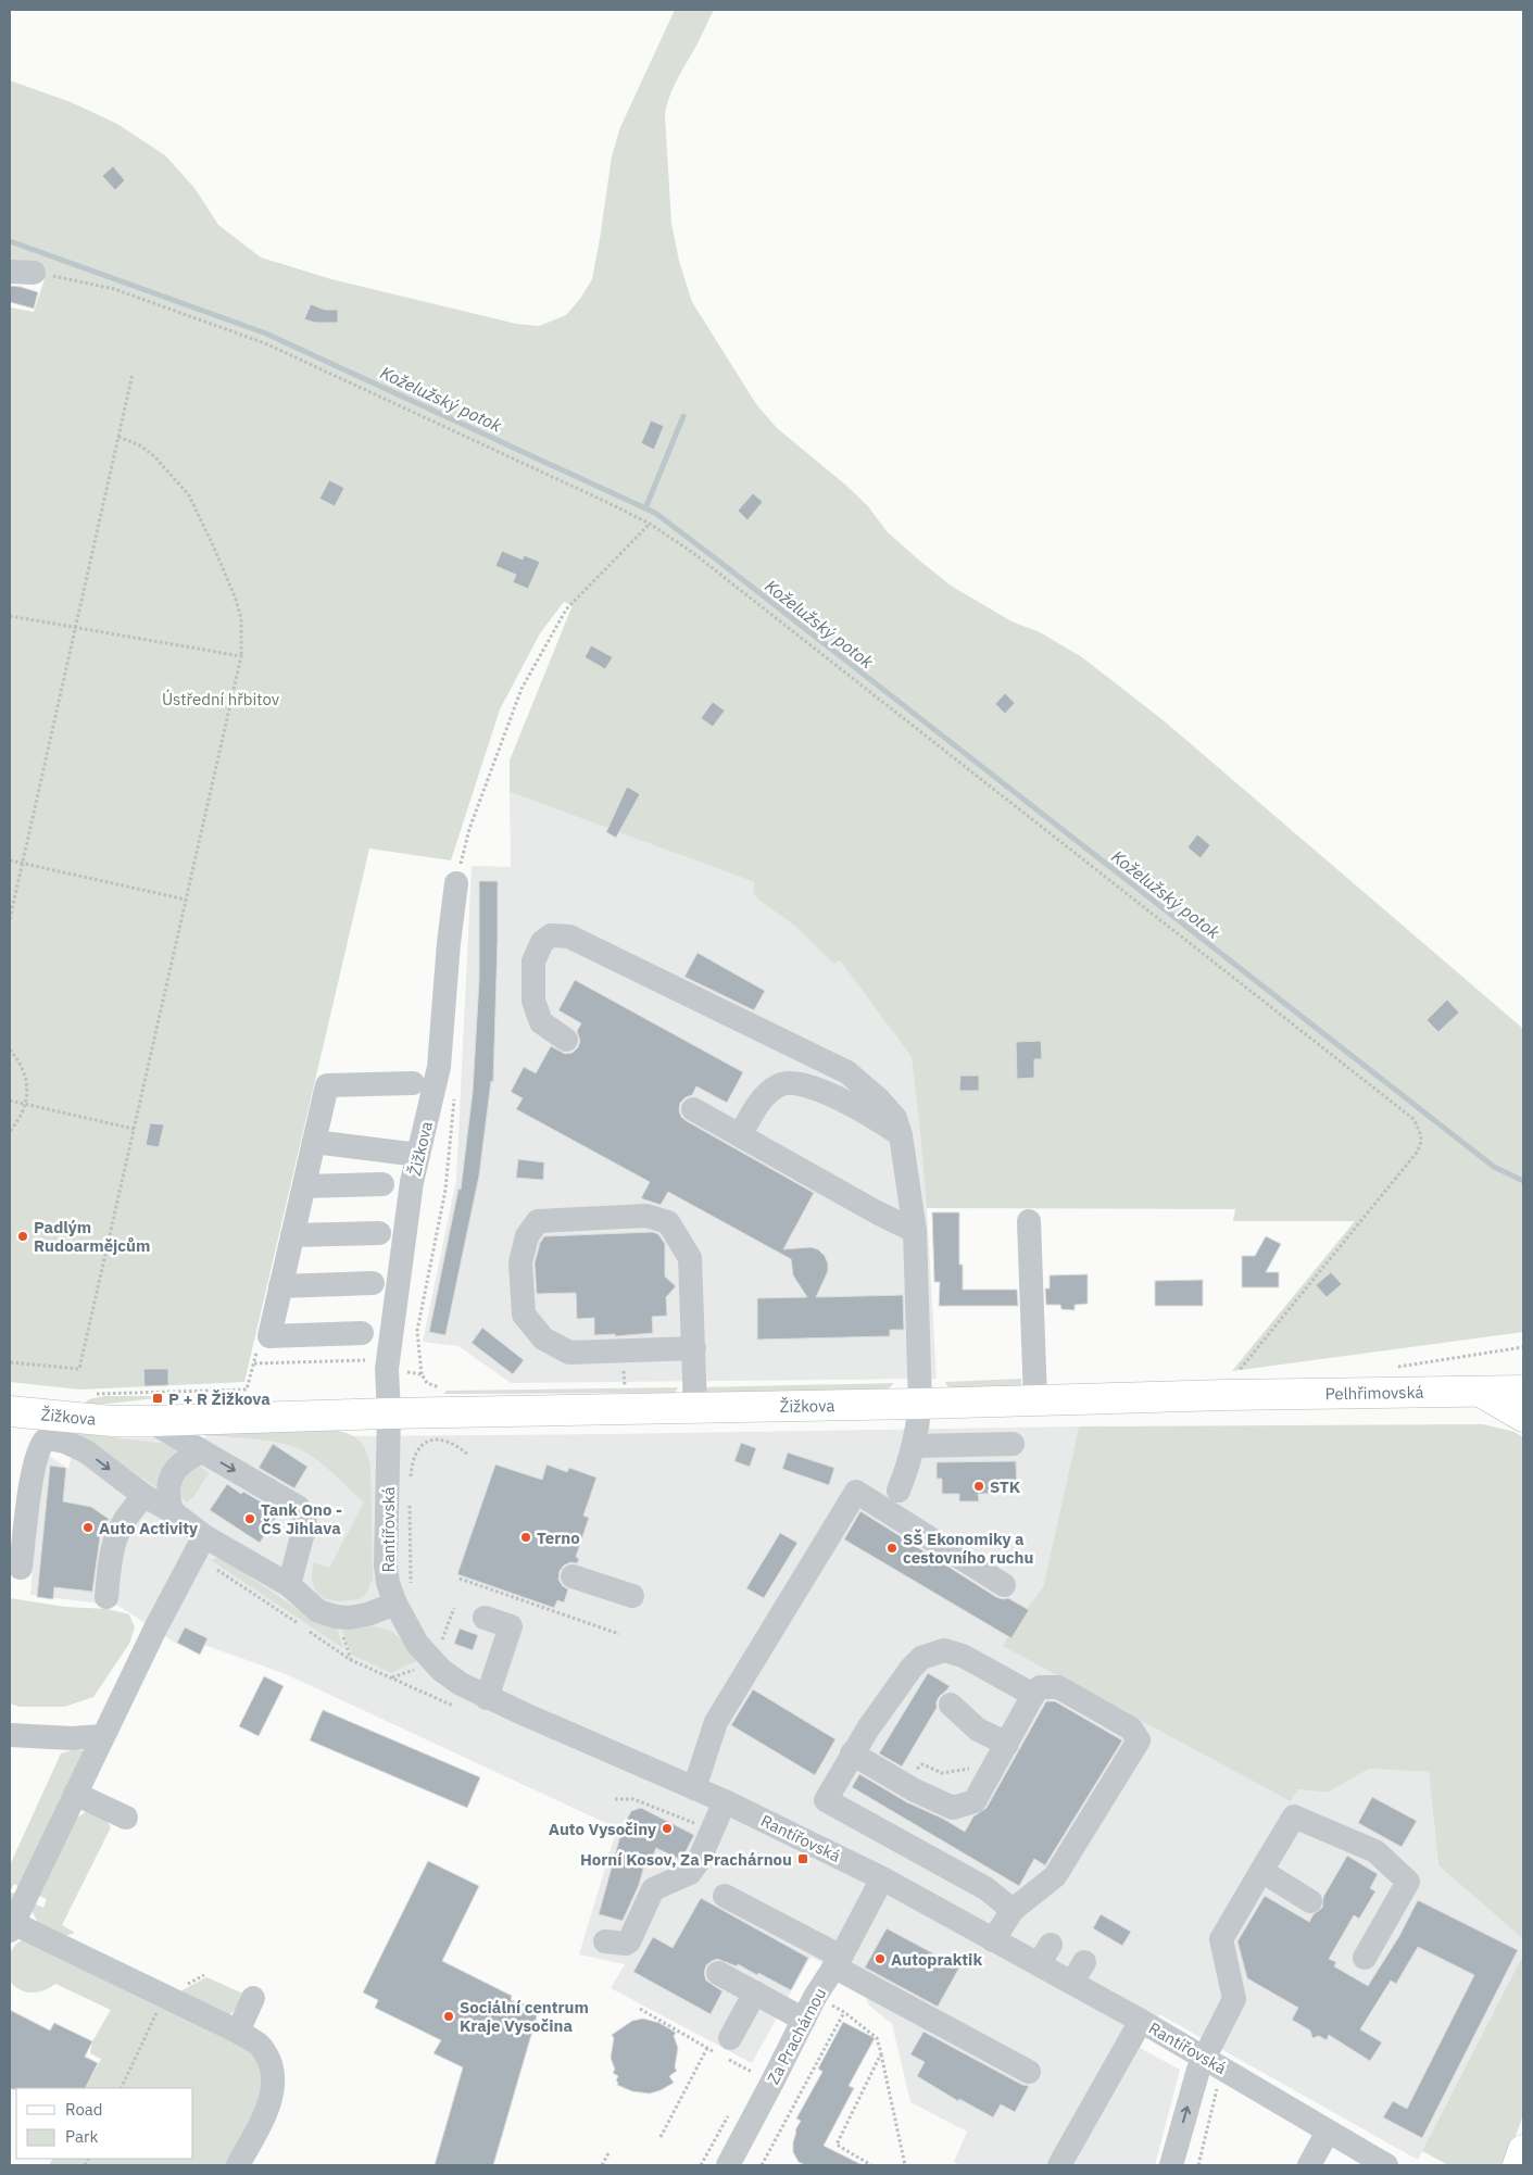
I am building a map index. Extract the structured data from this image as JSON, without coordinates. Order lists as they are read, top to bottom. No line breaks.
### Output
{"streets":{"main road":["Žižkova","Pelhřimovská"],"street":["Rantířovská","Za Prachárnou"]},"crossings":[["Žižkova","Pelhřimovská"],["Žižkova","Rantířovská"],["Rantířovská","Za Prachárnou"]],"water":["Koželužský potok"],"parks":["Ústřední hřbitov"],"places":{"other":["Padlým Rudoarmějcům","STK","Tank Ono - ČS Jihlava","Auto Activity","Terno","SŠ Ekonomiky a cestovního ruchu","Auto Vysočiny","Autopraktik","Sociální centrum Kraje Vysočina"],"transit":["P + R Žižkova","Horní Kosov, Za Prachárnou"]},"legend":["Road","Park"]}
